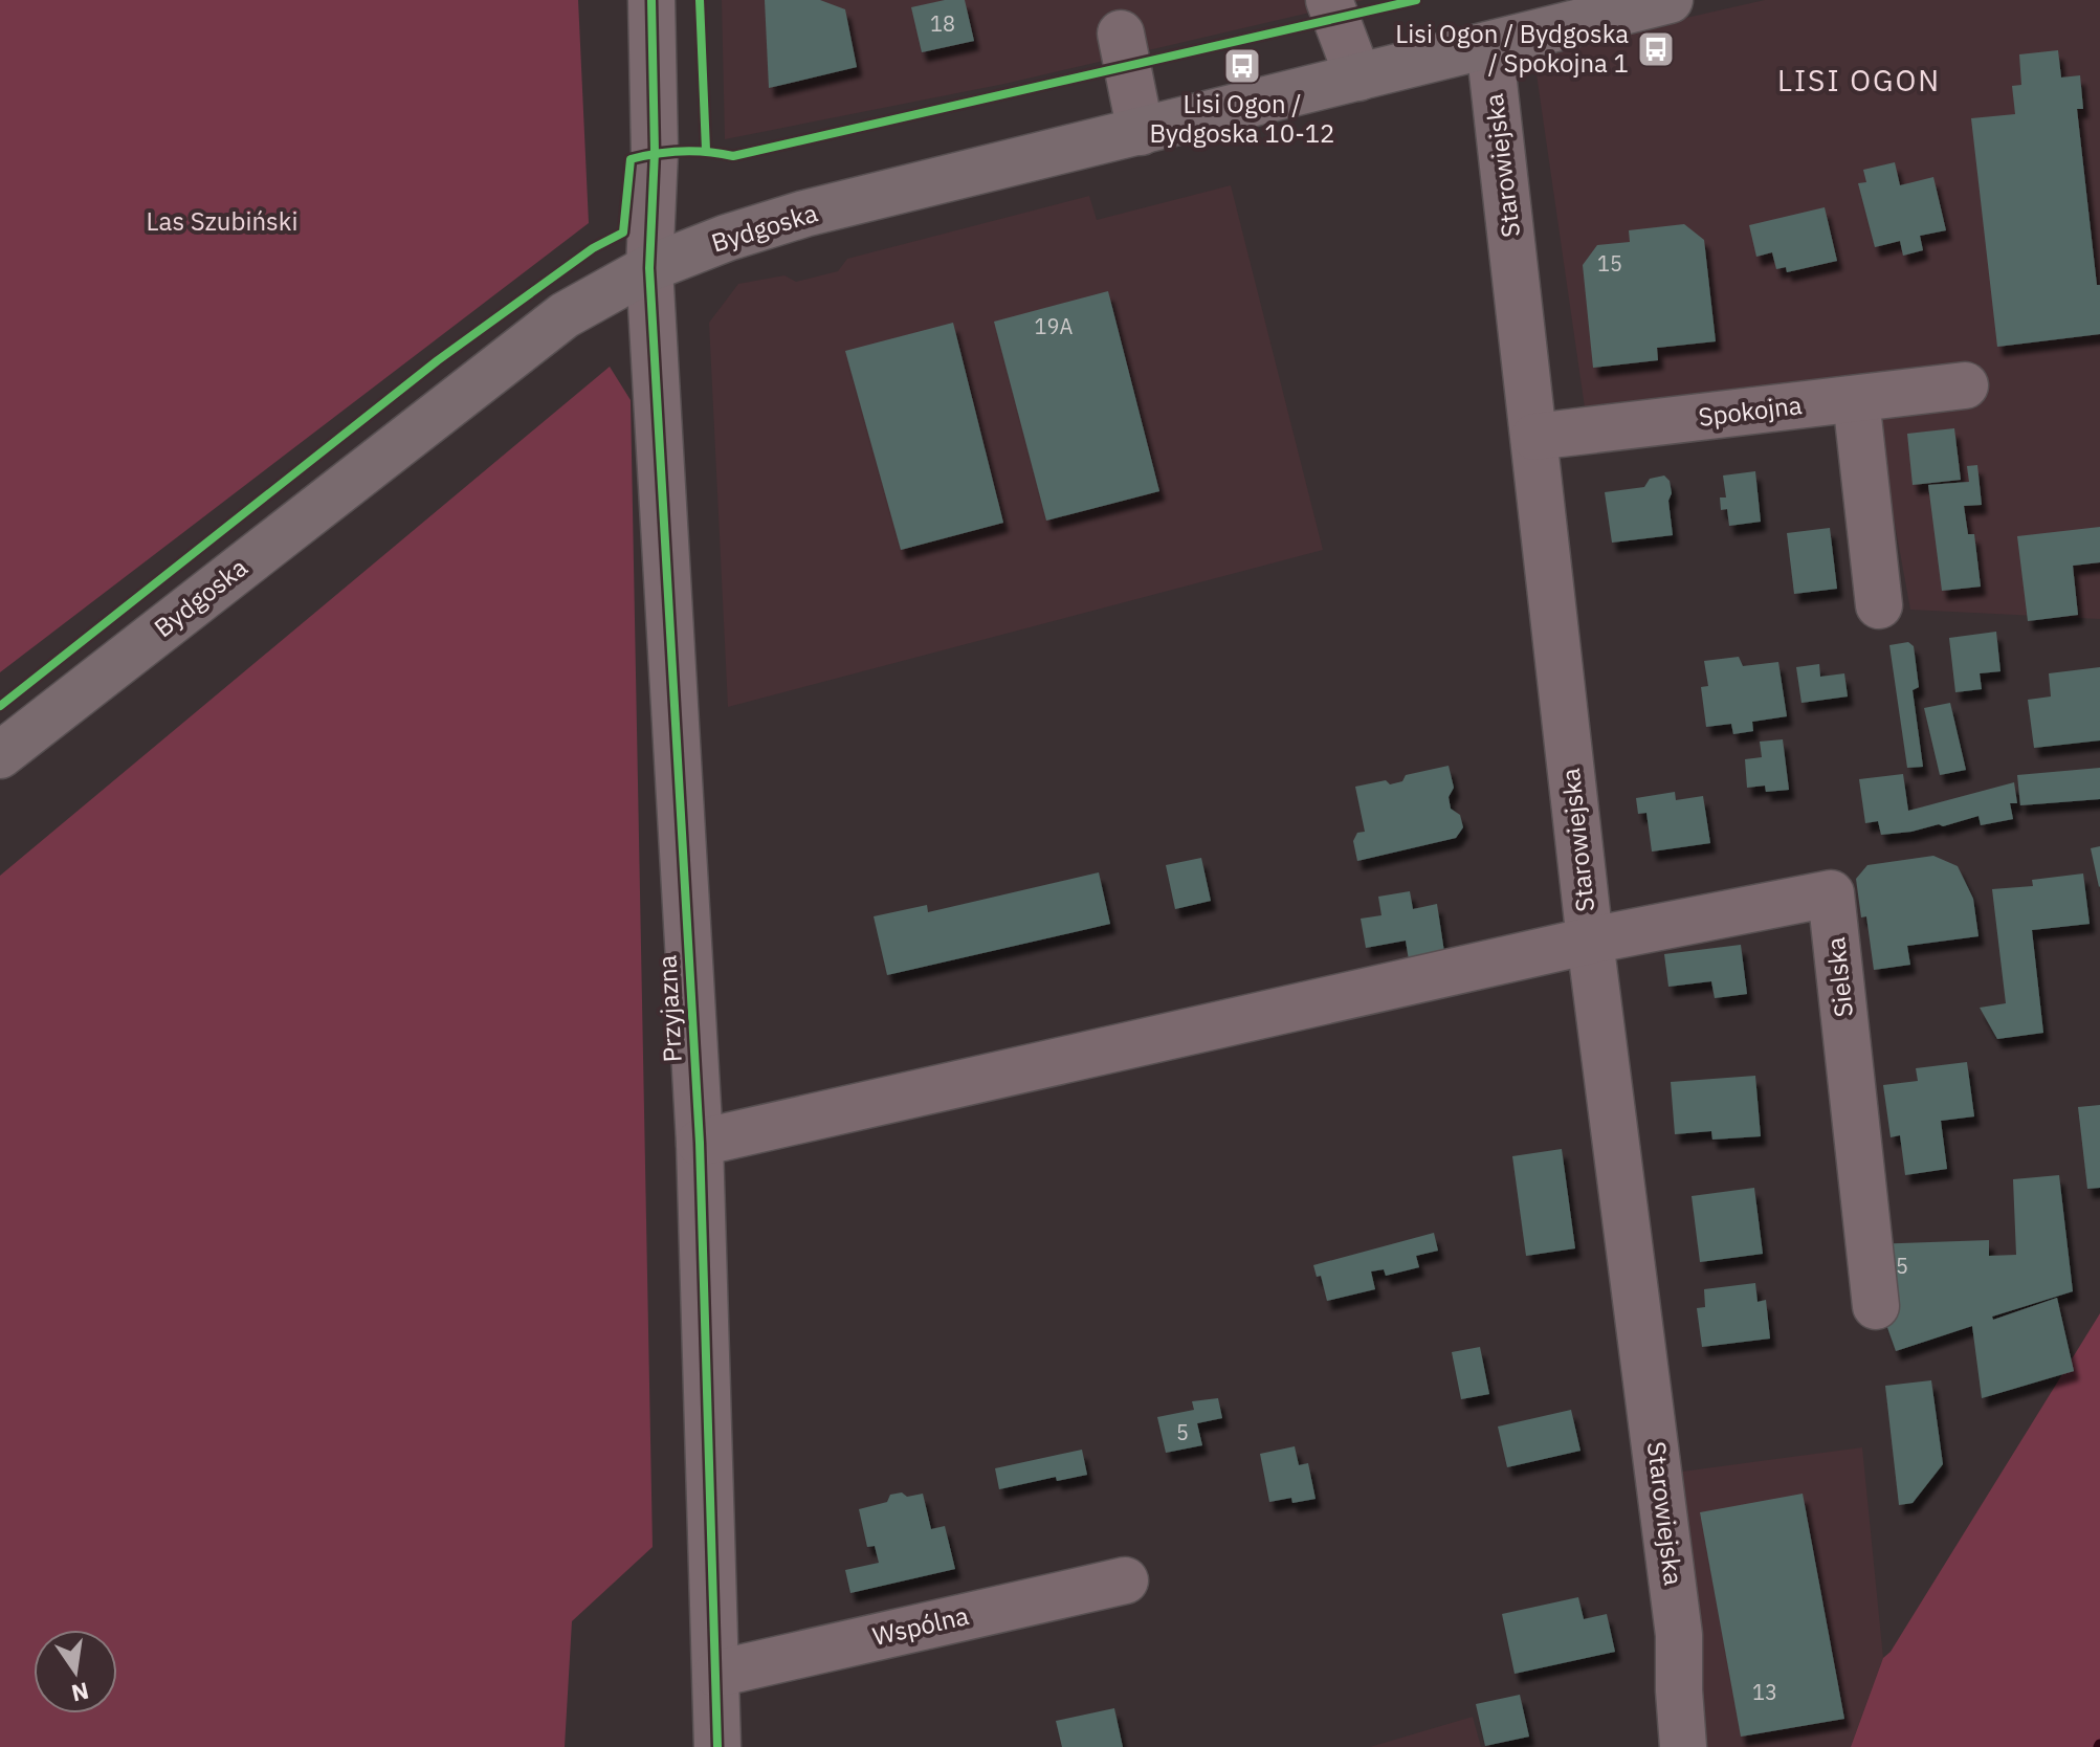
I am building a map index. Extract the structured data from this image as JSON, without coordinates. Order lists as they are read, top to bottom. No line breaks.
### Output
{"streets":{"main road":["Bydgoska"],"street":["Starowiejska","Spokojna","Sielska","Przyjazna","Wspólna"]},"crossings":[["Starowiejska","Bydgoska"],["Starowiejska","Spokojna"],["Starowiejska","Sielska"],["Bydgoska","Przyjazna"],["Przyjazna","Wspólna"]],"districts":["LISI OGON"],"parks":["Las Szubiński"],"places":{"bus stop":["Lisi Ogon / Bydgoska / Spokojna 1","Lisi Ogon / Bydgoska 10-12"]},"house_numbers":["18","15","19A","5","5","13"],"north":"bottom"}
